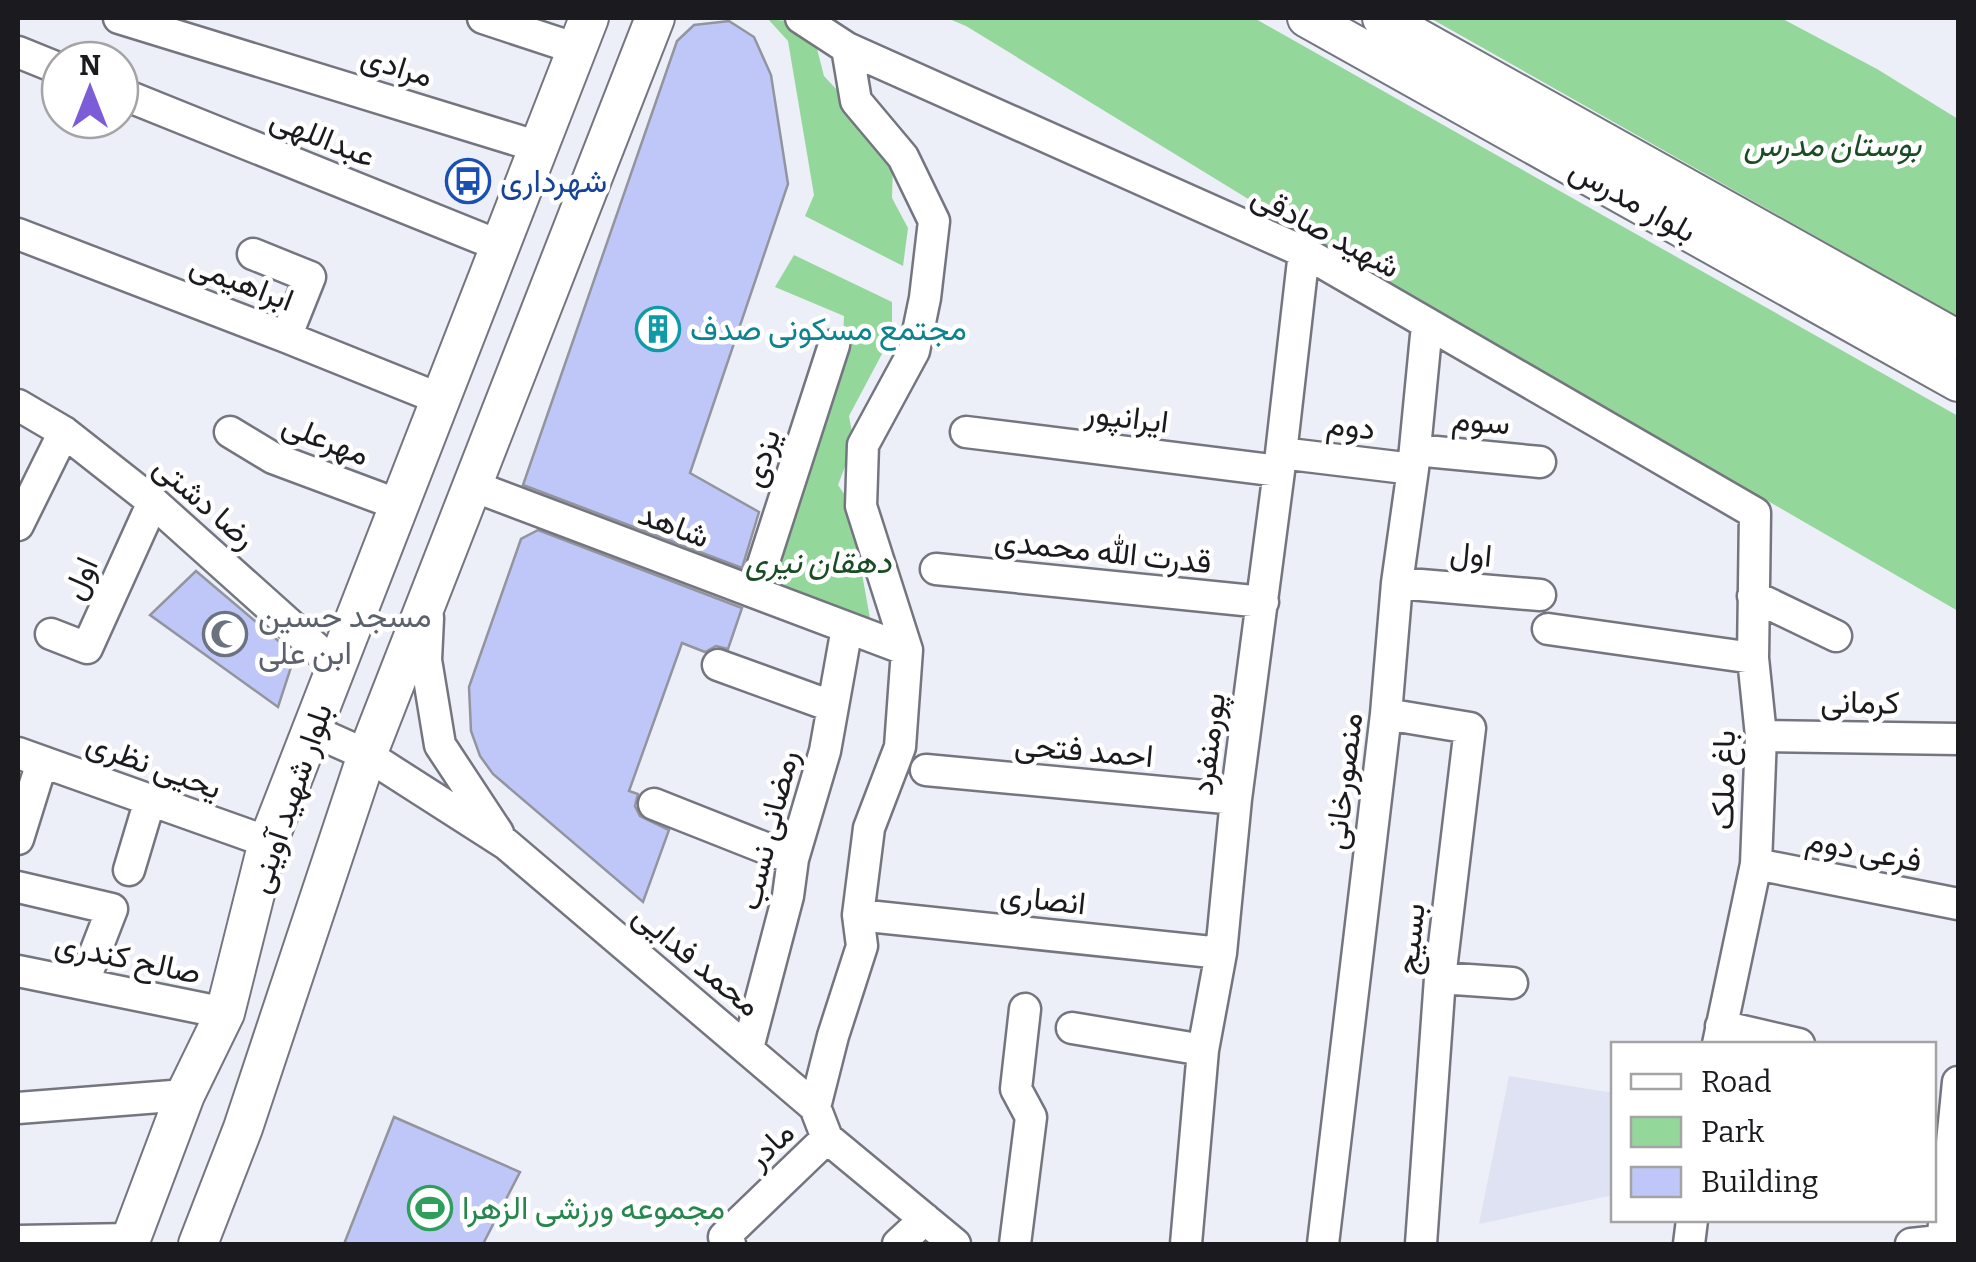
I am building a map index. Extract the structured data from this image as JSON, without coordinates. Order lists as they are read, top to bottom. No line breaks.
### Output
{"streets":{"main road":["بلوار مدرس","بلوار شهید آوینی"],"street":["مرادی","عبداللهی","شهید صادقی","ابراهیمی","ایرانپور","سوم","دوم","مهرعلی","یزدی","رضا دشتی","شاهد","قدرت الله محمدی","اول","کرمانی","پورمنفرد","احمد فتحی","یحیی نظری","باغ ملک","منصورخانی","رمضانی نسب","فرعی دوم","انصاری","بسیج","صالح کندری","محمد فدایی","مادر"]},"crossings":[["مرادی","بلوار شهید آوینی"],["عبداللهی","بلوار شهید آوینی"],["شهید صادقی","پورمنفرد"],["شهید صادقی","باغ ملک"],["شهید صادقی","منصورخانی"],["ابراهیمی","بلوار شهید آوینی"],["ایرانپور","دوم"],["ایرانپور","پورمنفرد"],["سوم","دوم"],["سوم","منصورخانی"],["دوم","پورمنفرد"],["دوم","منصورخانی"],["مهرعلی","بلوار شهید آوینی"],["یزدی","شاهد"],["رضا دشتی","اول"],["رضا دشتی","بلوار شهید آوینی"],["شاهد","بلوار شهید آوینی"],["شاهد","رمضانی نسب"],["قدرت الله محمدی","پورمنفرد"],["اول","منصورخانی"],["کرمانی","باغ ملک"],["پورمنفرد","احمد فتحی"],["پورمنفرد","انصاری"],["یحیی نظری","بلوار شهید آوینی"],["باغ ملک","فرعی دوم"],["منصورخانی","بسیج"],["بلوار شهید آوینی","صالح کندری"],["بلوار شهید آوینی","محمد فدایی"],["رمضانی نسب","محمد فدایی"],["محمد فدایی","مادر"]],"parks":["بوستان مدرس","دهقان نیری"],"places":{"bus stop":["شهرداری"],"building":["مجتمع مسکونی صدف"],"mosque":["مسجد حسین ابن علی"],"sports":["مجموعه ورزشی الزهرا"]},"legend":["Road","Park","Building"],"north":"top"}
